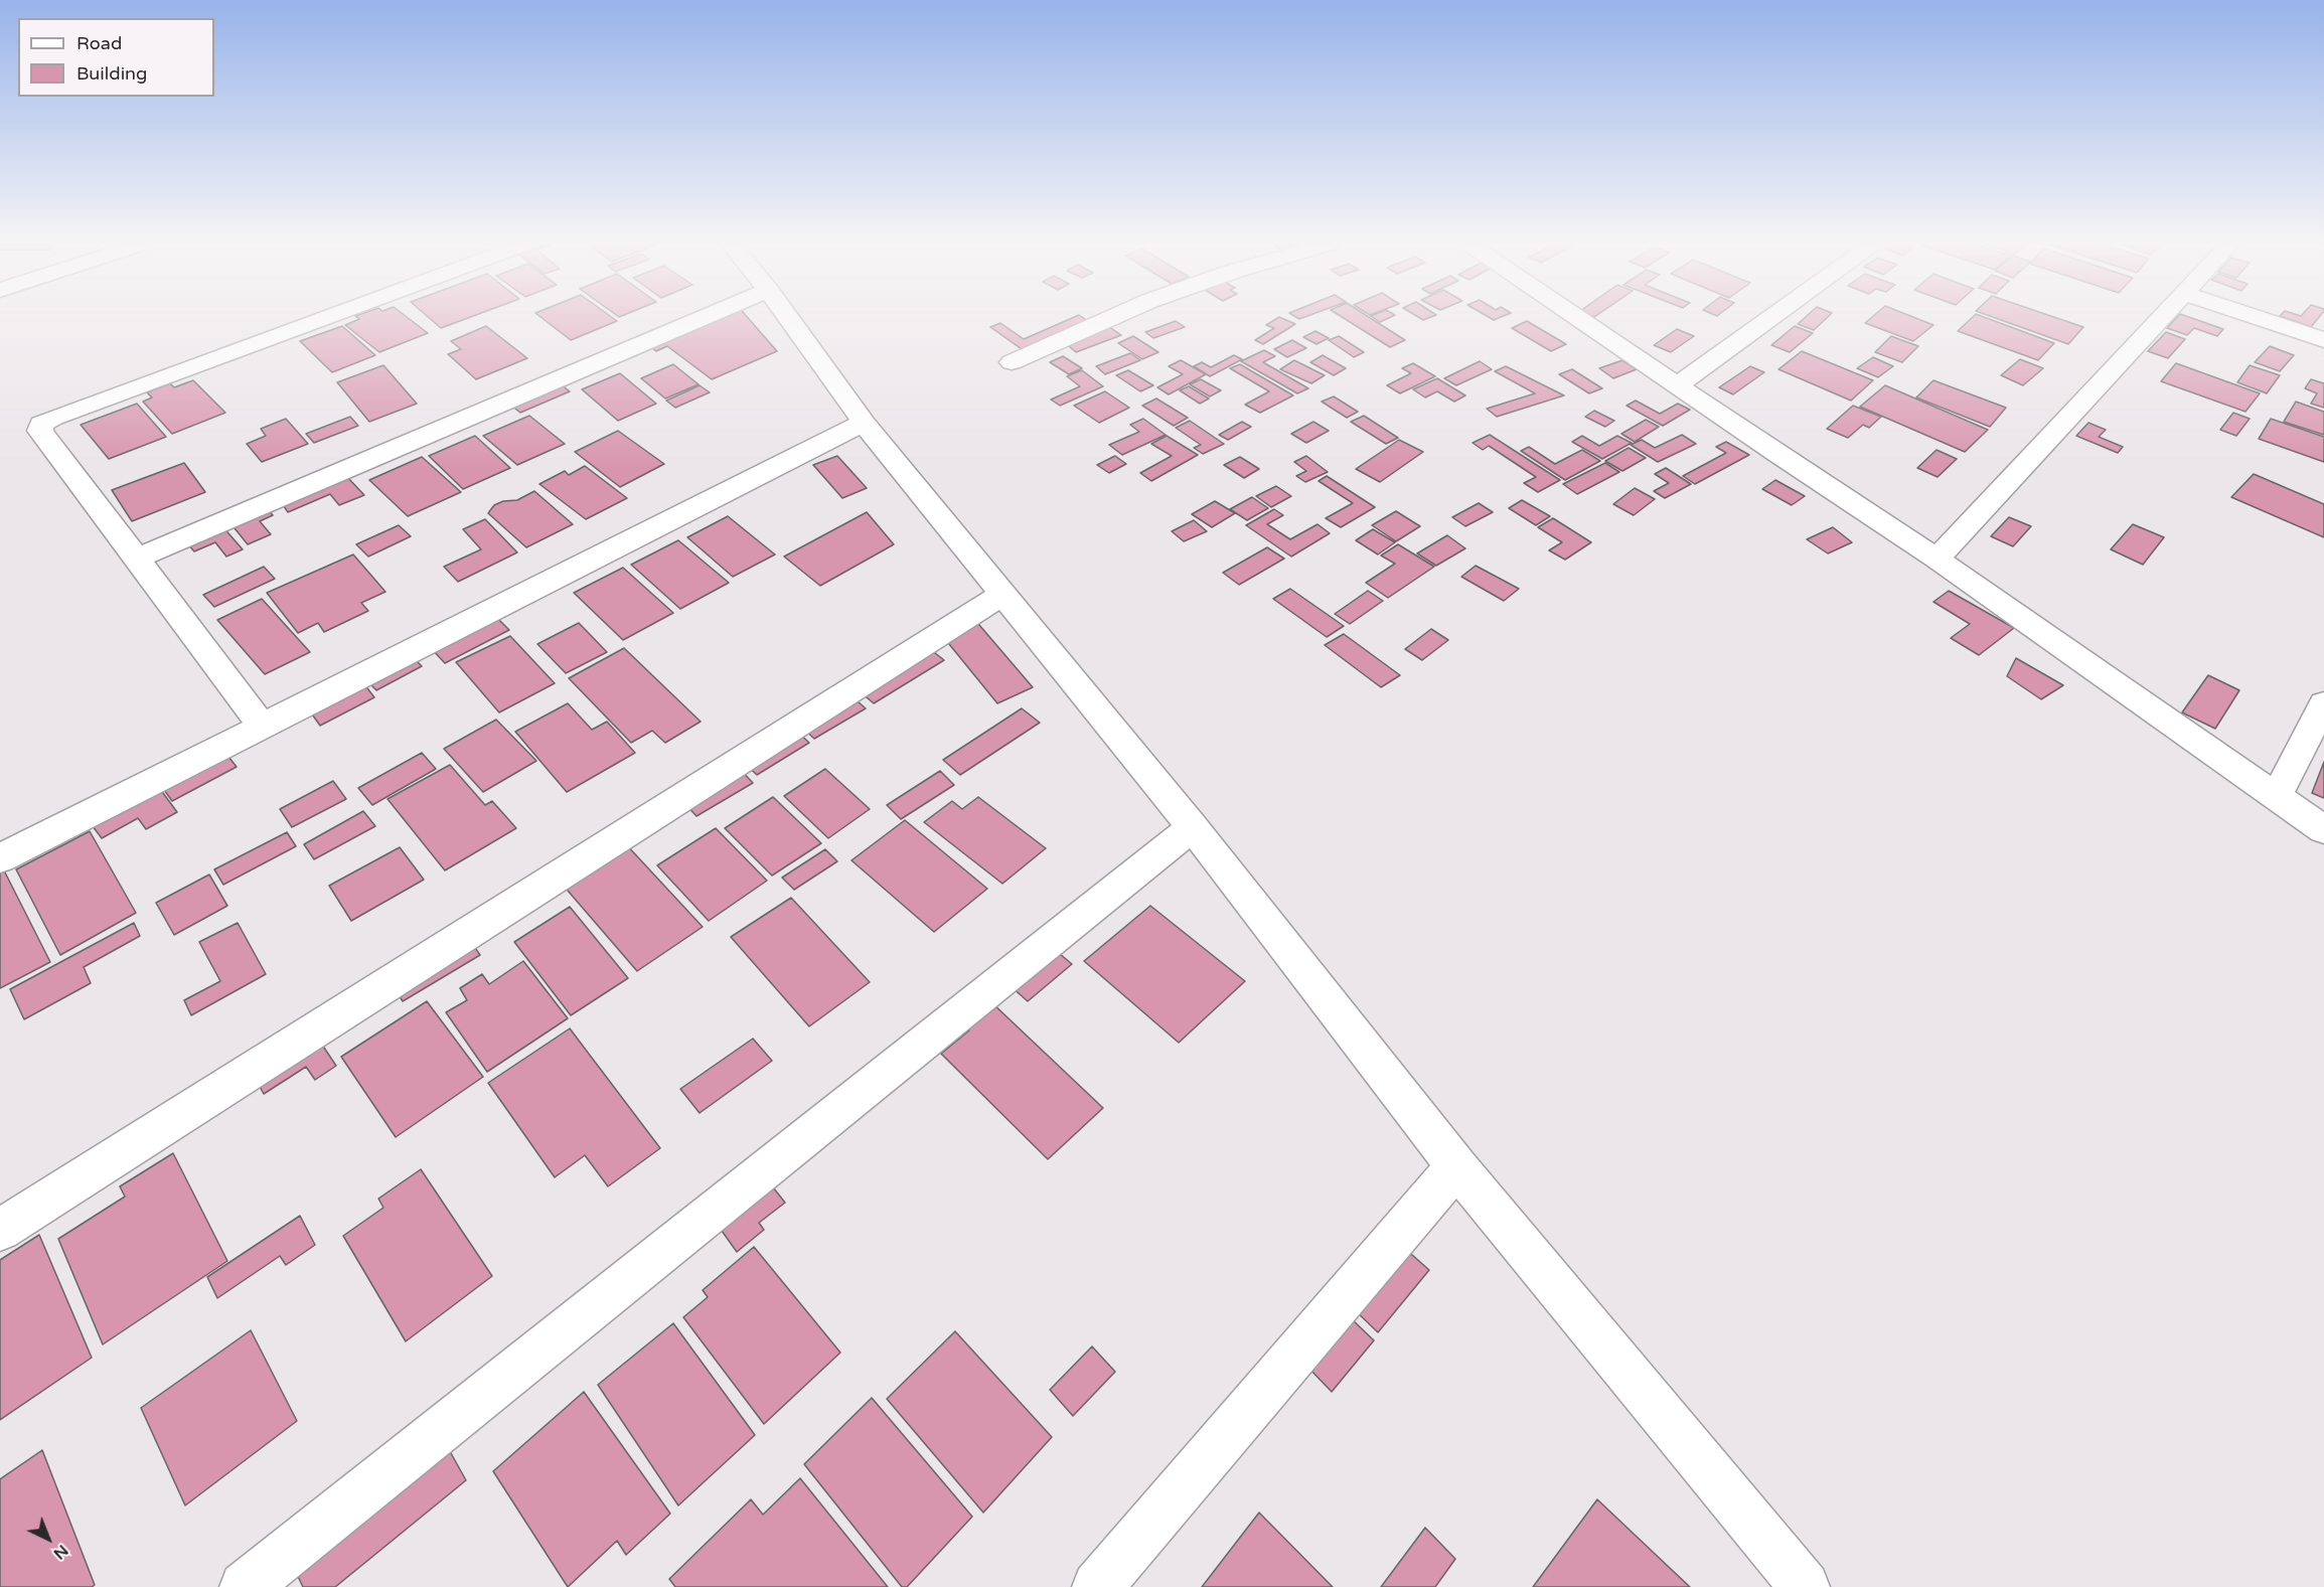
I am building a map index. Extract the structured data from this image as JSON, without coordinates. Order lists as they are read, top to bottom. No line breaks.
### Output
{"legend":["Road","Building"],"north":"bottom right"}
